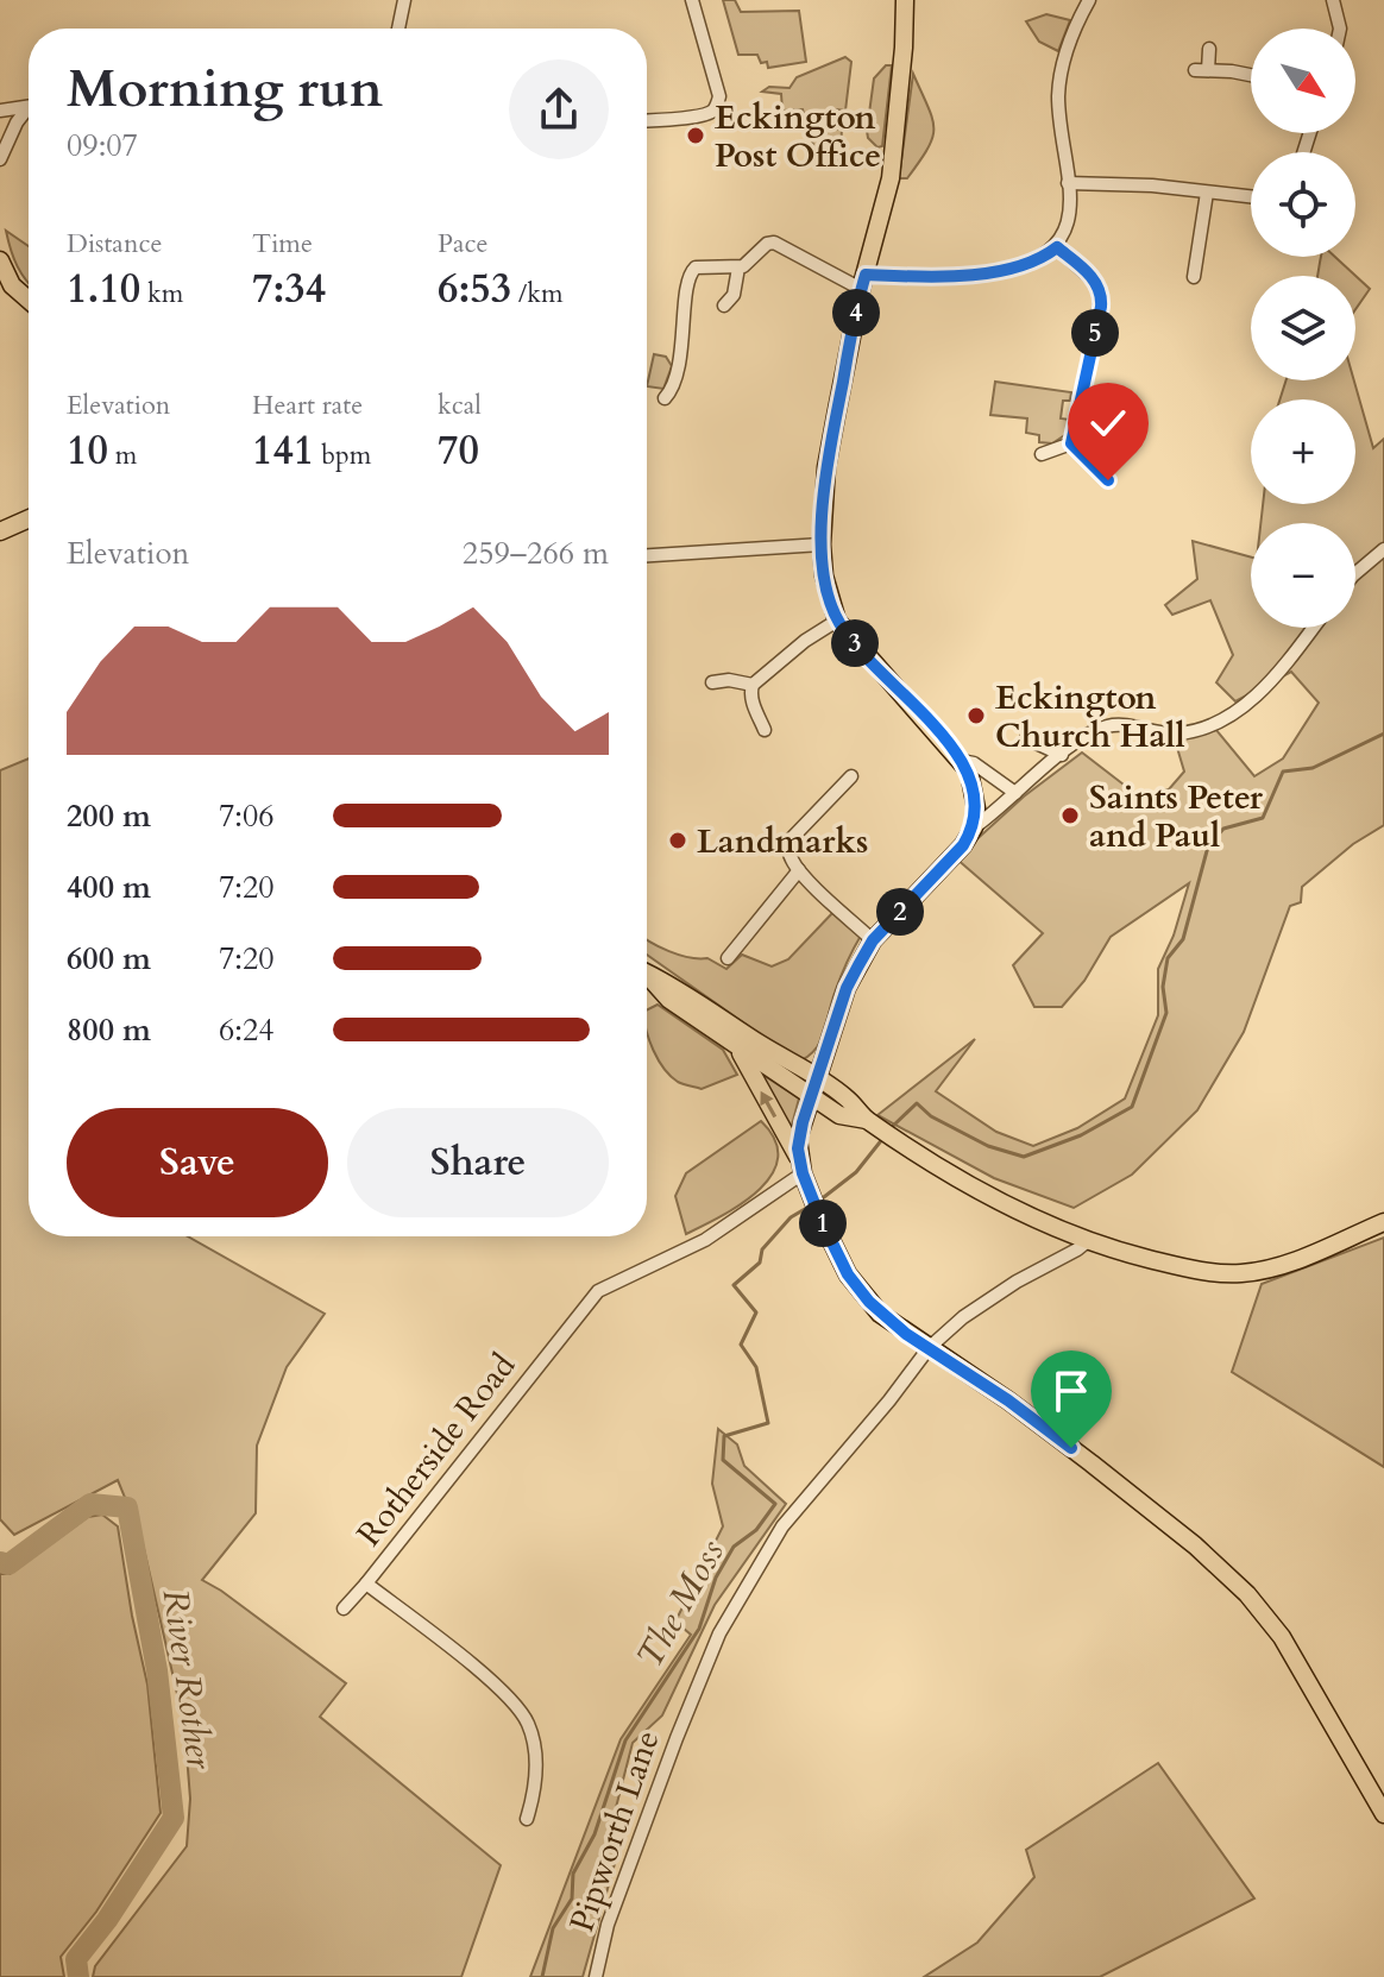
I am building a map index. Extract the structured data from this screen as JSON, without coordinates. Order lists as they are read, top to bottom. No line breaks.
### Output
{"streets":{"street":["Rotherside Road","Pipworth Lane"]},"water":["The Moss","River Rother"],"places":["Eckington Post Office","Eckington Church Hall","Saints Peter and Paul","Landmarks"],"north":"bottom right","page":{"map_buttons":["+","−"],"heading":["Morning run","09:07"],"stats":[["Distance","1.10 km"],["Time","7:34"],["Pace","6:53 /km"],["Elevation","10 m"],["Heart rate","141 bpm"],["kcal","70"]],"pins":["4","5","3","2","1"],"chart":["Elevation","259–266 m"],"list":[{"name":"200 m","note":"7:06"},{"name":"400 m","note":"7:20"},{"name":"600 m","note":"7:20"},{"name":"800 m","note":"6:24"}],"buttons":["Save","Share"]}}
